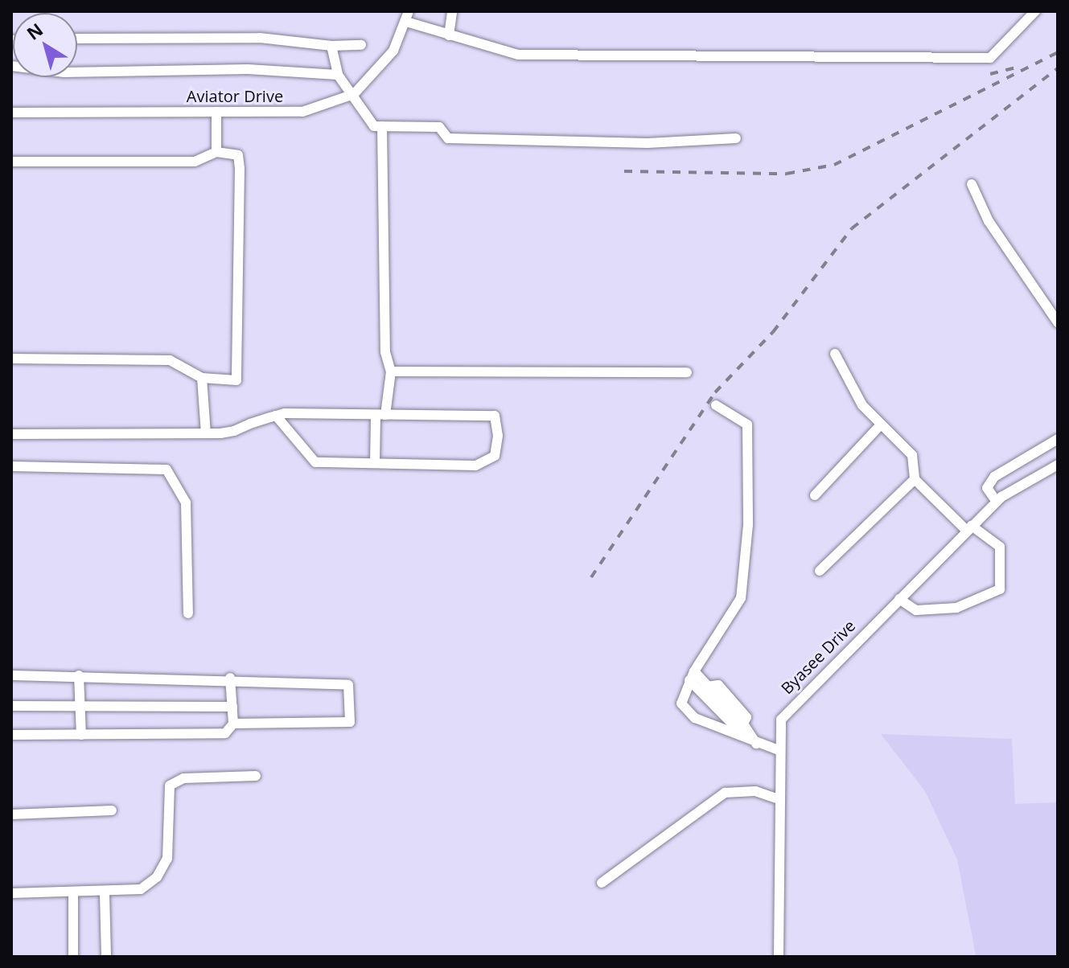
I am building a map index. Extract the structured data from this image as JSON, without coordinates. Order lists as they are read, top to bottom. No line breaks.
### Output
{"streets":{"street":["Aviator Drive","Byasee Drive"]},"north":"top left"}
